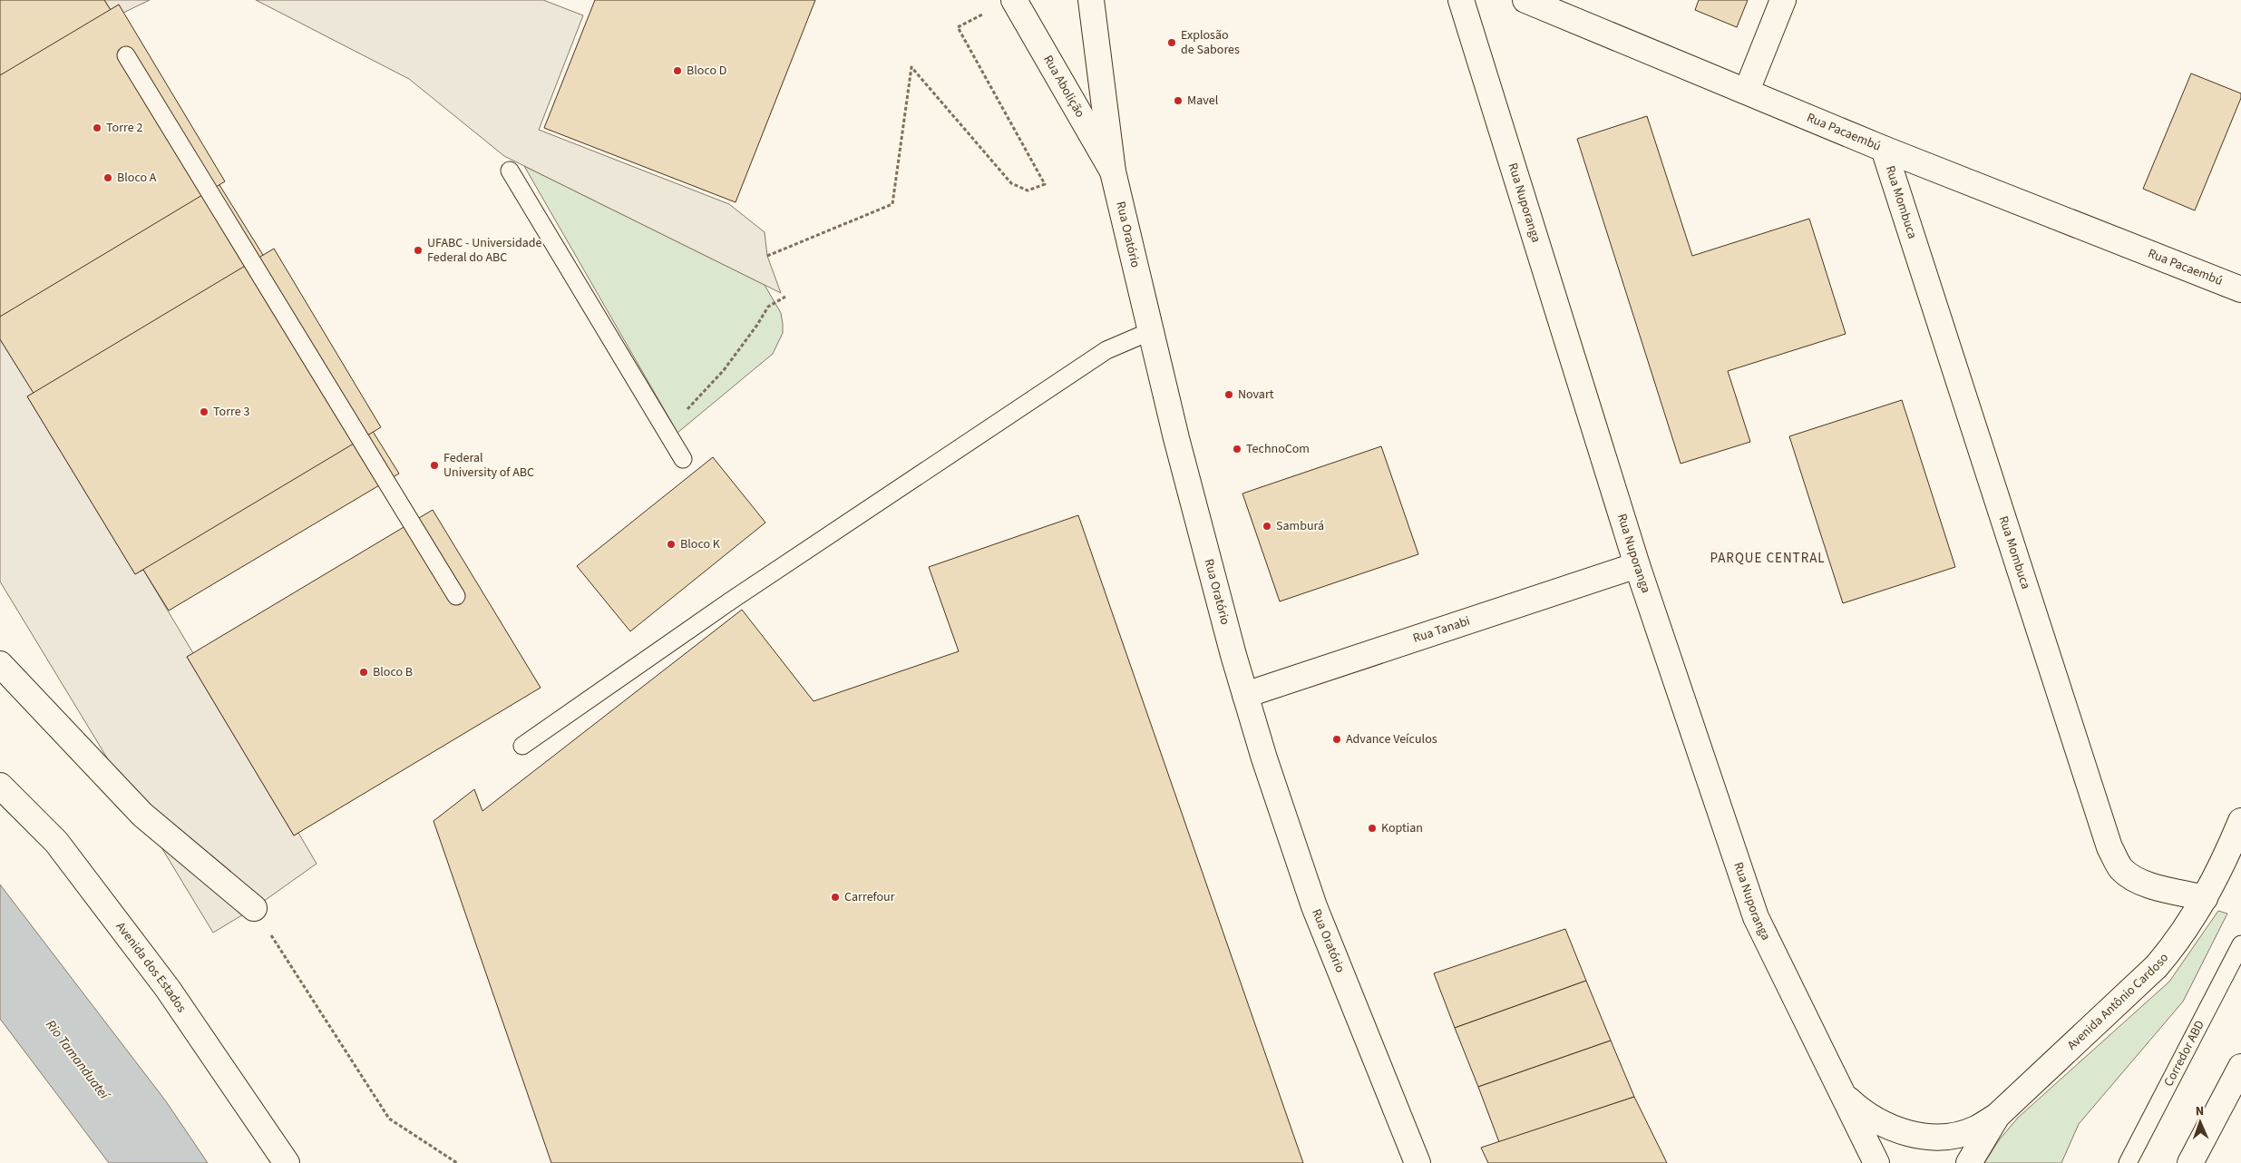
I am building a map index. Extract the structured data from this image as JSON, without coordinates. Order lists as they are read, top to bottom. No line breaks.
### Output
{"streets":{"main road":["Rua Abolição","Rua Pacaembú","Rua Mombuca","Rua Nuporanga","Rua Oratório","Rua Tanabi","Avenida dos Estados","Avenida Antônio Cardoso"],"lane":["Corredor ABD"]},"crossings":[["Rua Abolição","Rua Oratório"],["Rua Pacaembú","Rua Mombuca"],["Rua Mombuca","Avenida Antônio Cardoso"],["Rua Nuporanga","Rua Tanabi"],["Rua Nuporanga","Avenida Antônio Cardoso"],["Rua Oratório","Rua Tanabi"]],"districts":["PARQUE CENTRAL"],"water":["Rio Tamanduateí"],"places":["Explosão de Sabores","Bloco D","Mavel","Torre 2","Bloco A","UFABC - Universidade Federal do ABC","Novart","Torre 3","TechnoCom","Federal University of ABC","Samburá","Bloco K","Bloco B","Advance Veículos","Koptian","Carrefour"],"north":"top"}
